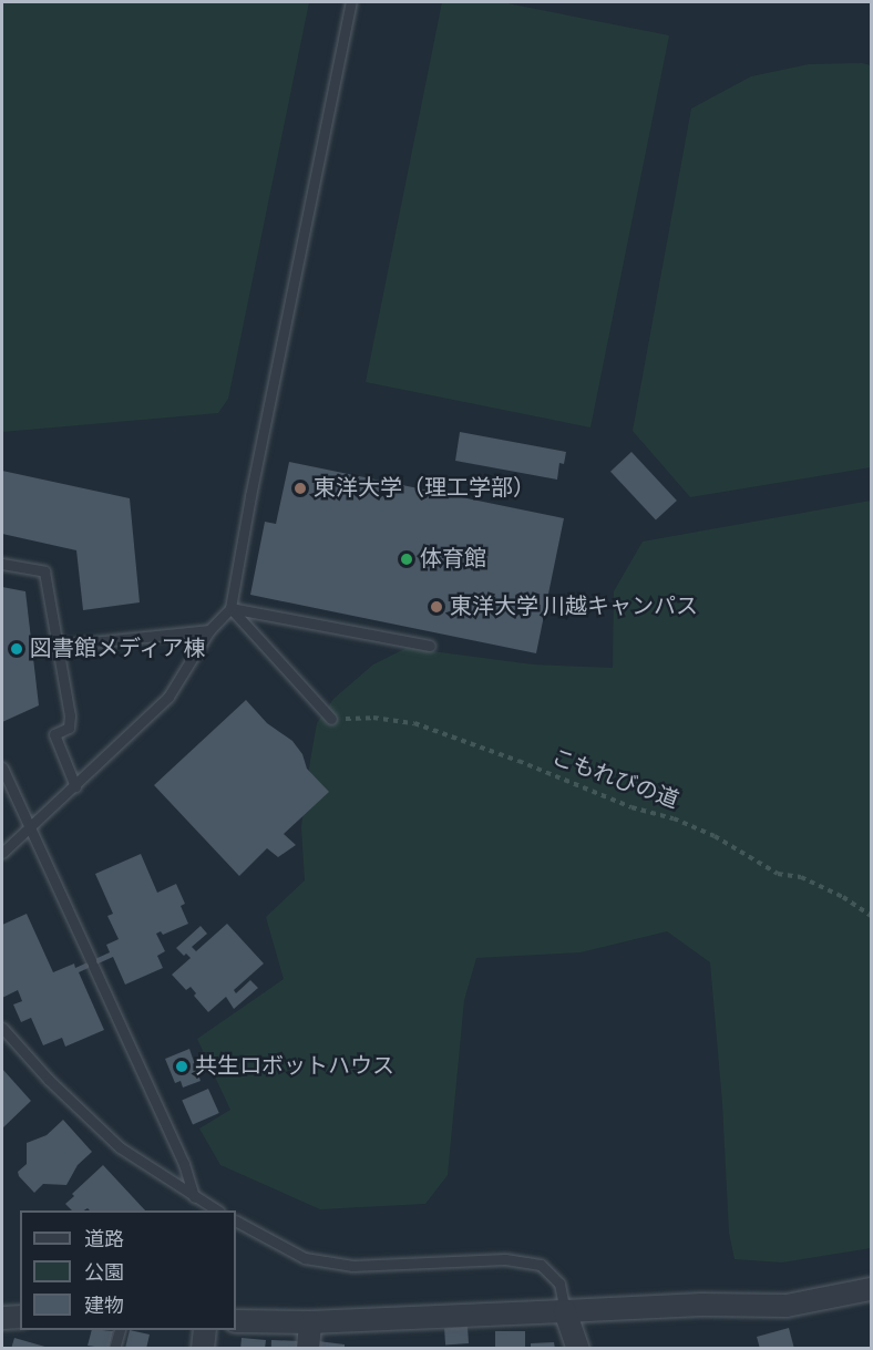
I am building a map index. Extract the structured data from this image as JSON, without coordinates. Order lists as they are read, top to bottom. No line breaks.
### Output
{"streets":{"path":["こもれびの道"]},"places":["東洋大学（理工学部）","体育館","東洋大学 川越キャンパス","図書館メディア棟","共生ロボットハウス"],"legend":["道路","公園","建物"]}
